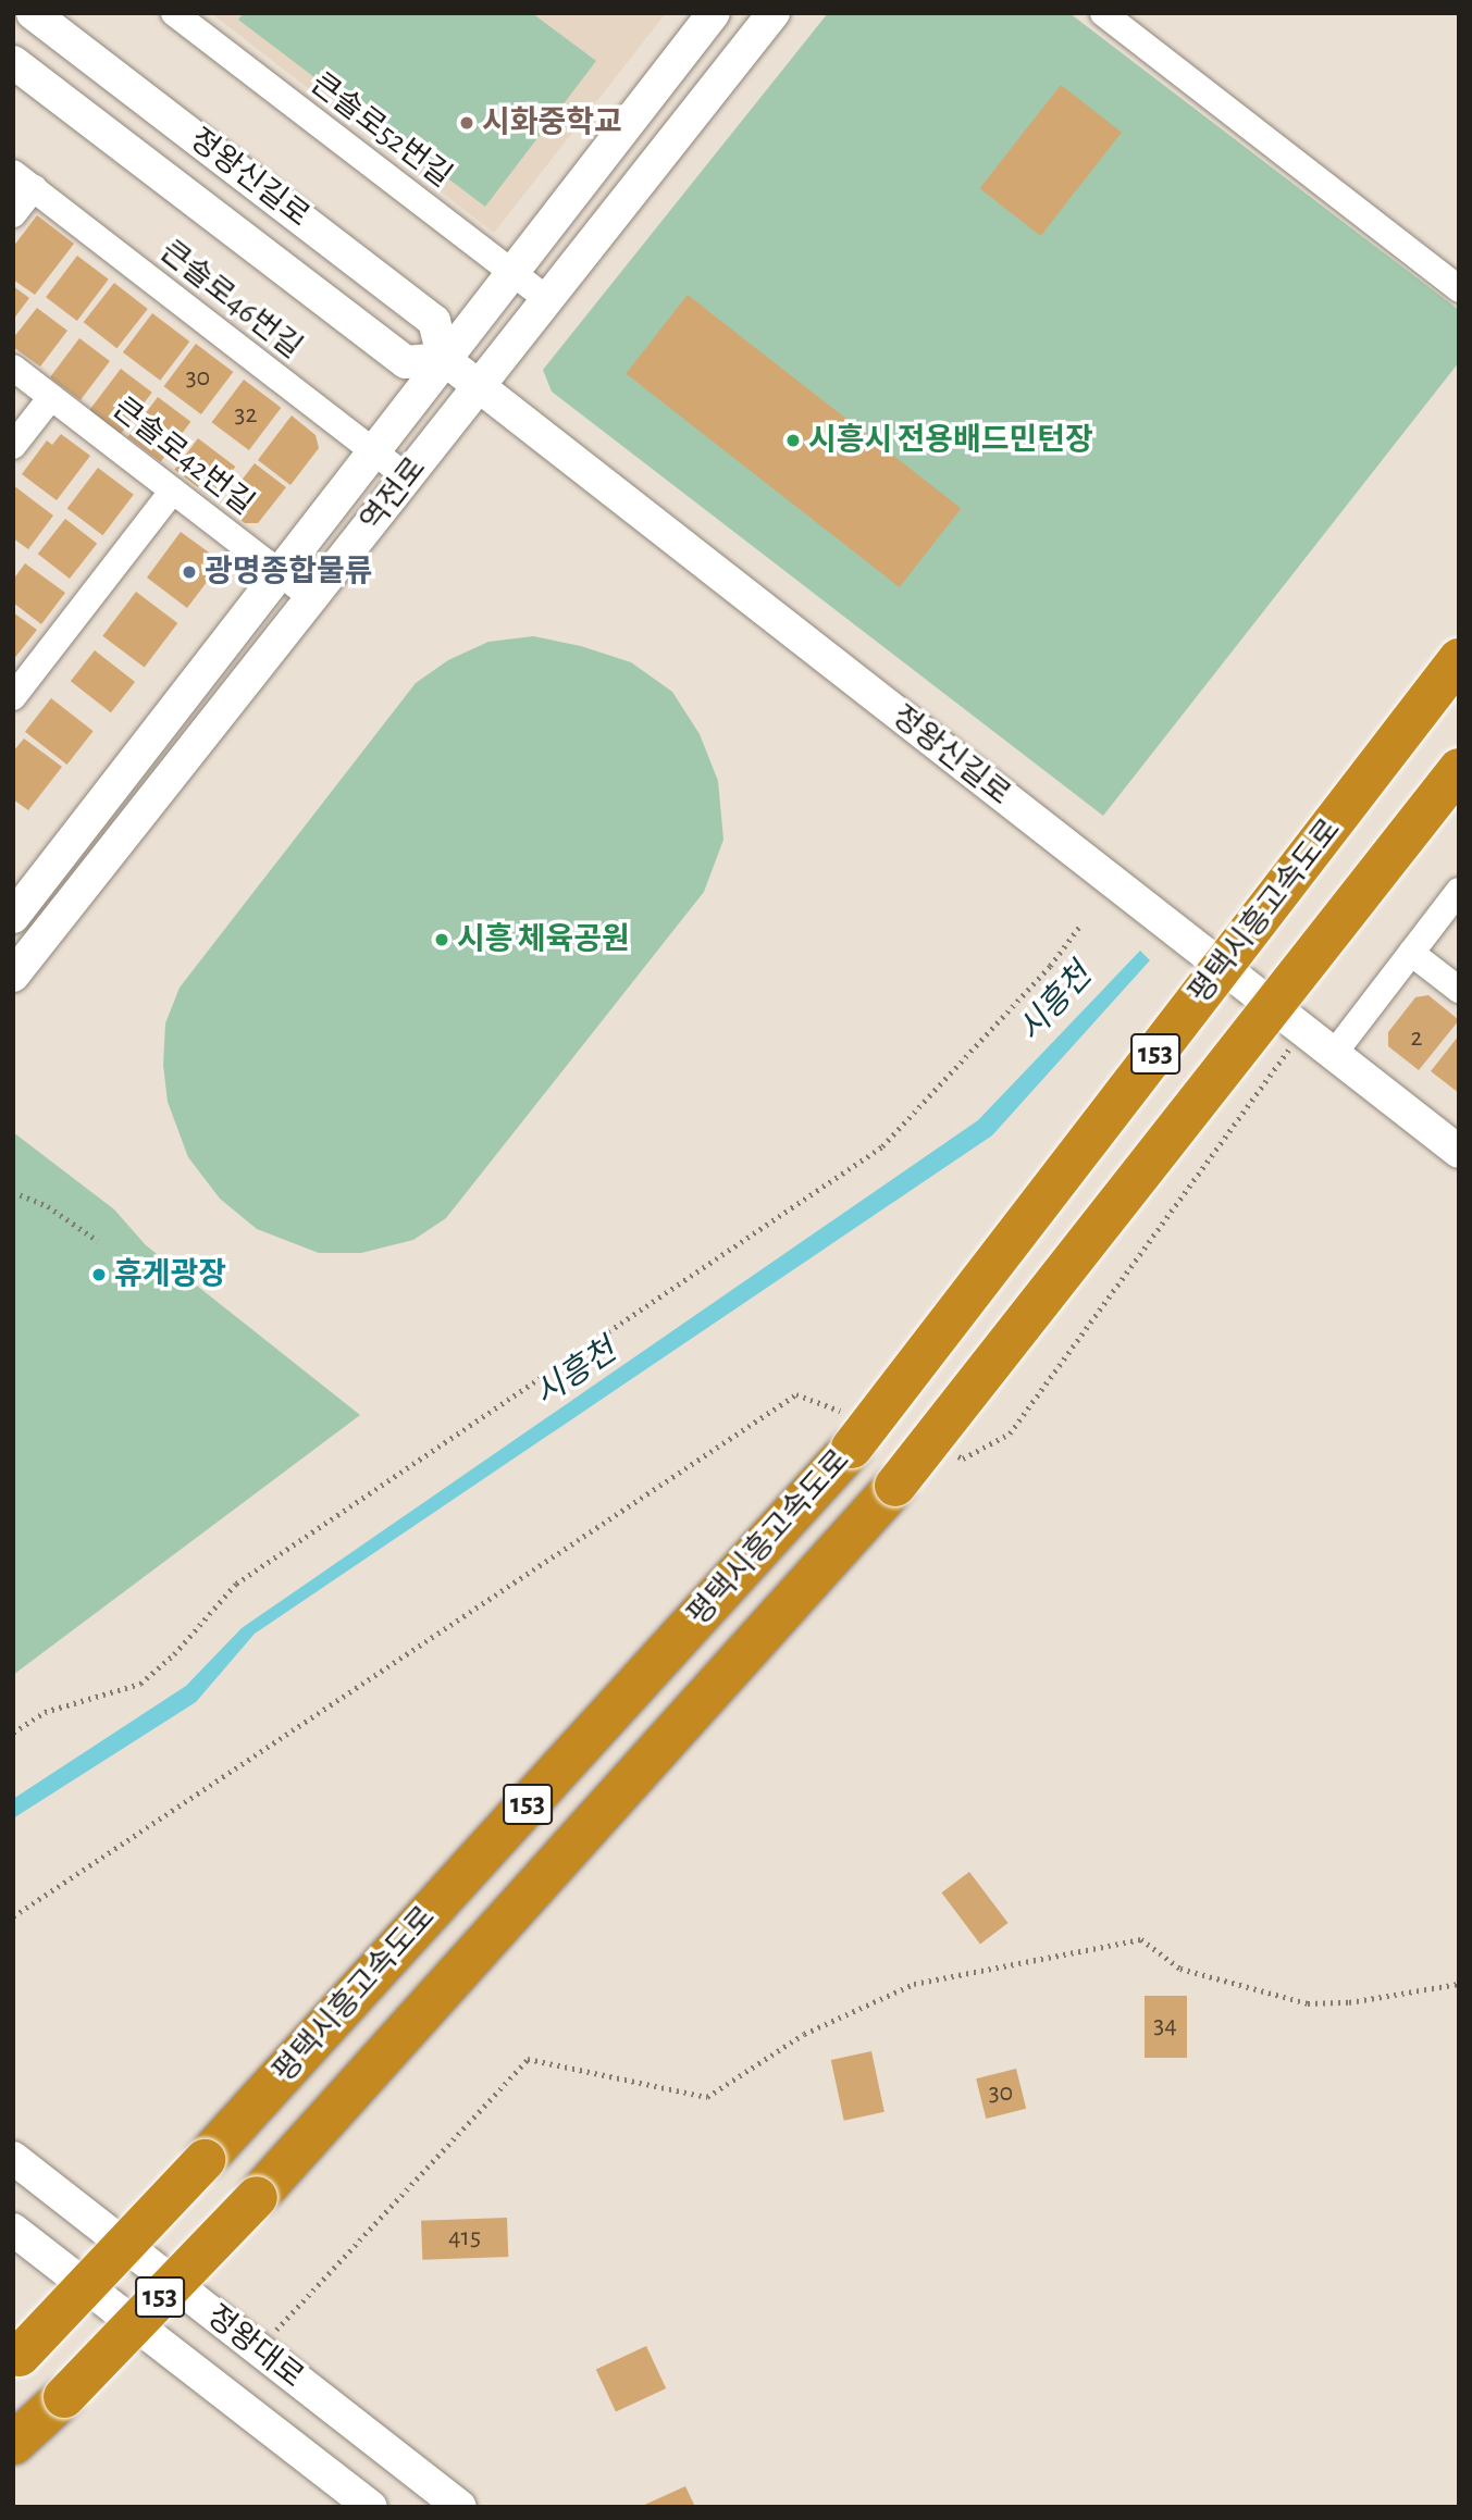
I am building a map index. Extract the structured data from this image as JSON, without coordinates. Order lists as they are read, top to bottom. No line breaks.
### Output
{"streets":{"highway":["평택시흥고속도로","153"],"street":["큰솔로52번길","정왕신길로","큰솔로46번길","큰솔로42번길","역전로","정왕대로"]},"crossings":[["큰솔로52번길","역전로"],["정왕신길로","역전로"],["큰솔로46번길","역전로"],["큰솔로42번길","역전로"]],"water":["시흥천"],"places":["시화중학교","시흥시 전용배드민턴장","광명종합물류","시흥 체육공원","휴게광장"],"house_numbers":["30","32","2","34","30","415"]}
